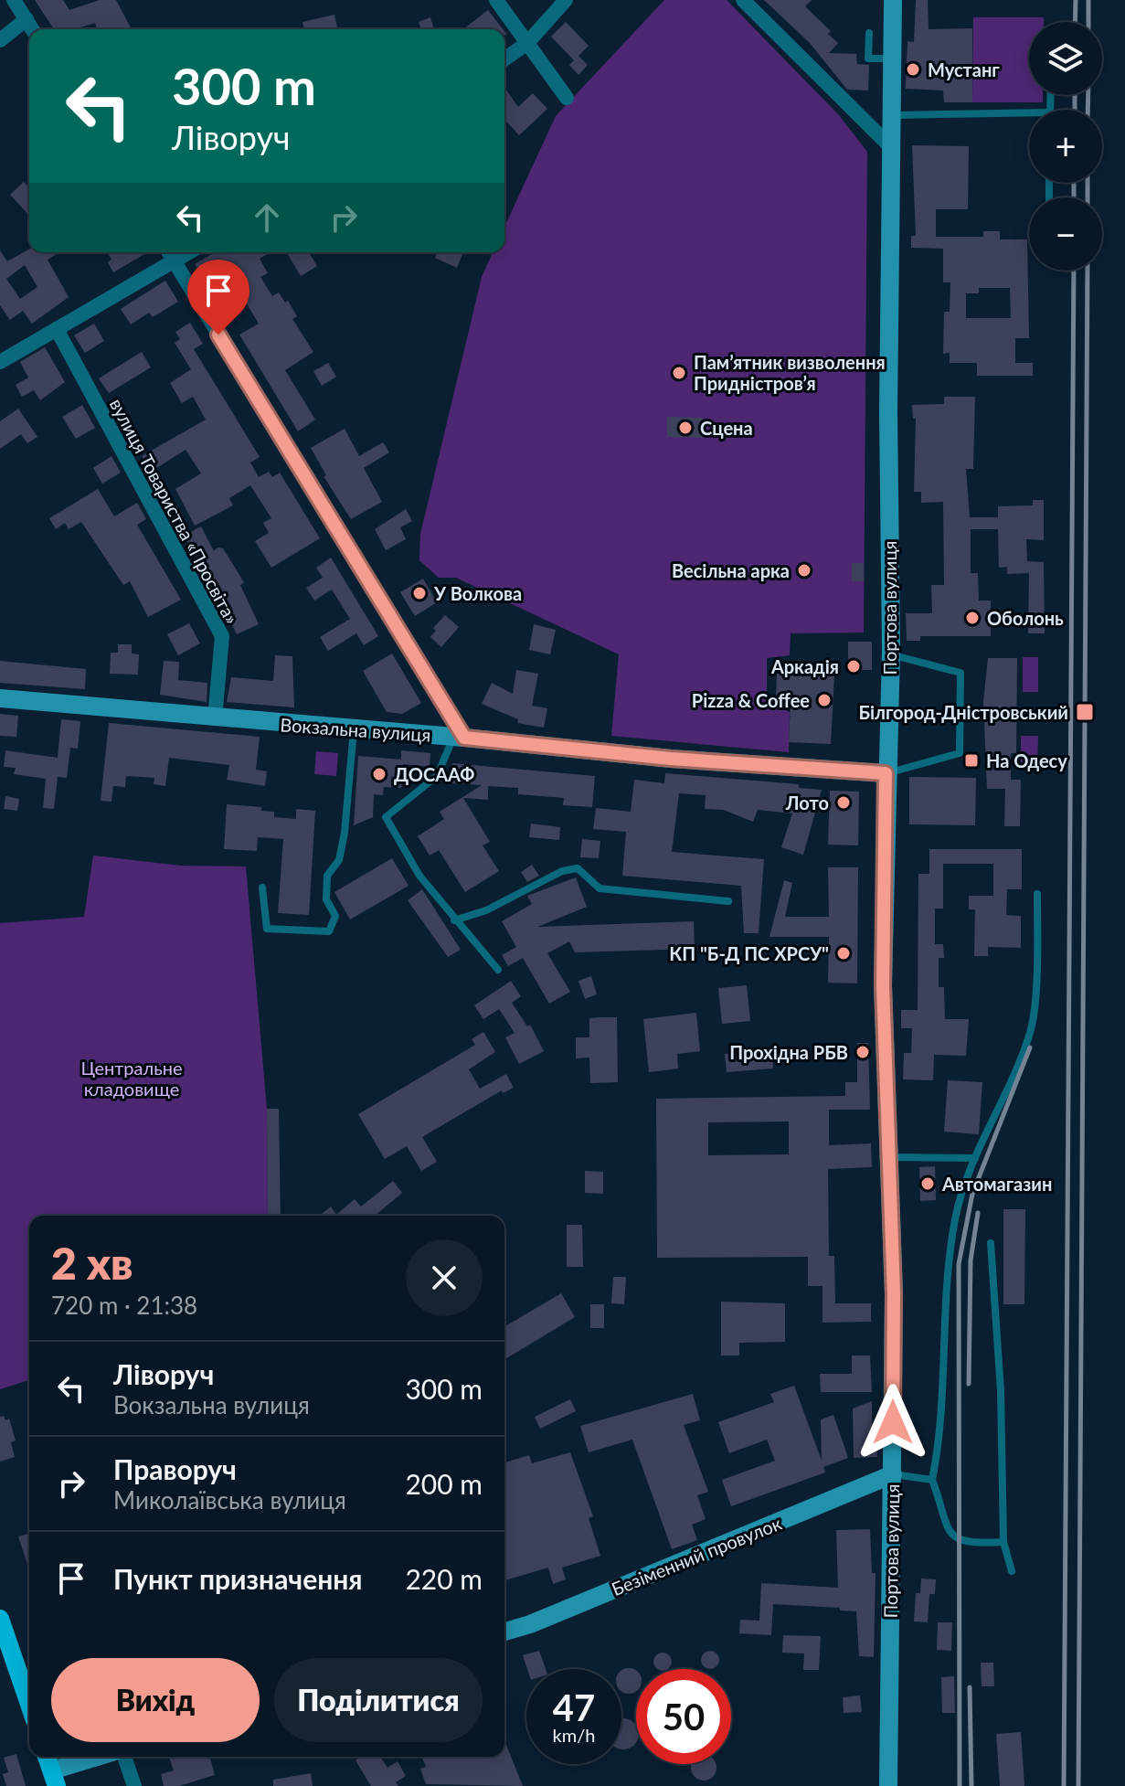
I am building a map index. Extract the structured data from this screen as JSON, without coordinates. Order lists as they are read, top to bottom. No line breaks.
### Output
{"streets":{"main road":["Портова вулиця","Вокзальна вулиця","Безіменний провулок"],"street":["вулиця Товариства «Просвіта»"]},"crossings":[["вулиця Товариства «Просвіта»","Вокзальна вулиця"],["Портова вулиця","Вокзальна вулиця"],["Портова вулиця","Безіменний провулок"]],"parks":["Центральне кладовище"],"places":{"other":["Мустанг","Пам’ятник визволення Придністров’я","Сцена","Весільна арка","У Волкова","Оболонь","Аркадія","Pizza & Coffee","ДОСААФ","Лото","КП \"Б-Д ПС ХРСУ\"","Прохідна РБВ","Автомагазин"],"transit":["Білгород-Дністровський","На Одесу"]},"page":{"map_buttons":["+","−"],"turn":["300 m","Ліворуч"],"heading":["2 хв","720 m · 21:38"],"list":[{"name":"Ліворуч","note":"Вокзальна вулиця","value":"300 m"},{"name":"Праворуч","note":"Миколаївська вулиця","value":"200 m"},{"name":"Пункт призначення","value":"220 m"}],"buttons":["Вихід","Поділитися"],"speed":"47 km/h","limit":"50"}}
